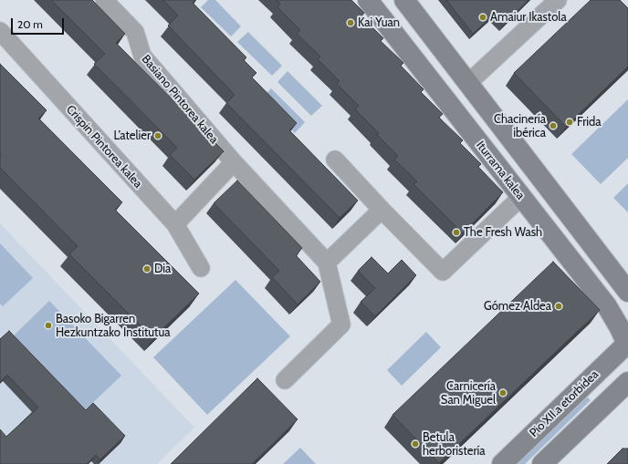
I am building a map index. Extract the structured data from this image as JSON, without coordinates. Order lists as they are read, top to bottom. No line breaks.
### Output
{"streets":{"street":["Basiano Pintorea kalea","Crispin Pintorea kalea","Iturrama kalea","Pio XII.a etorbidea"]},"crossings":[["Iturrama kalea","Pio XII.a etorbidea"]],"places":["Amaiur Ikastola","Kai Yuan","Frida","Chacinería ibérica","L’atelier","The Fresh Wash","Dia","Gómez Aldea","Basoko Bigarren Hezkuntzako Institutua","Carnicería San Miguel","Betula herboristería"],"scale_bar":"20 m"}
